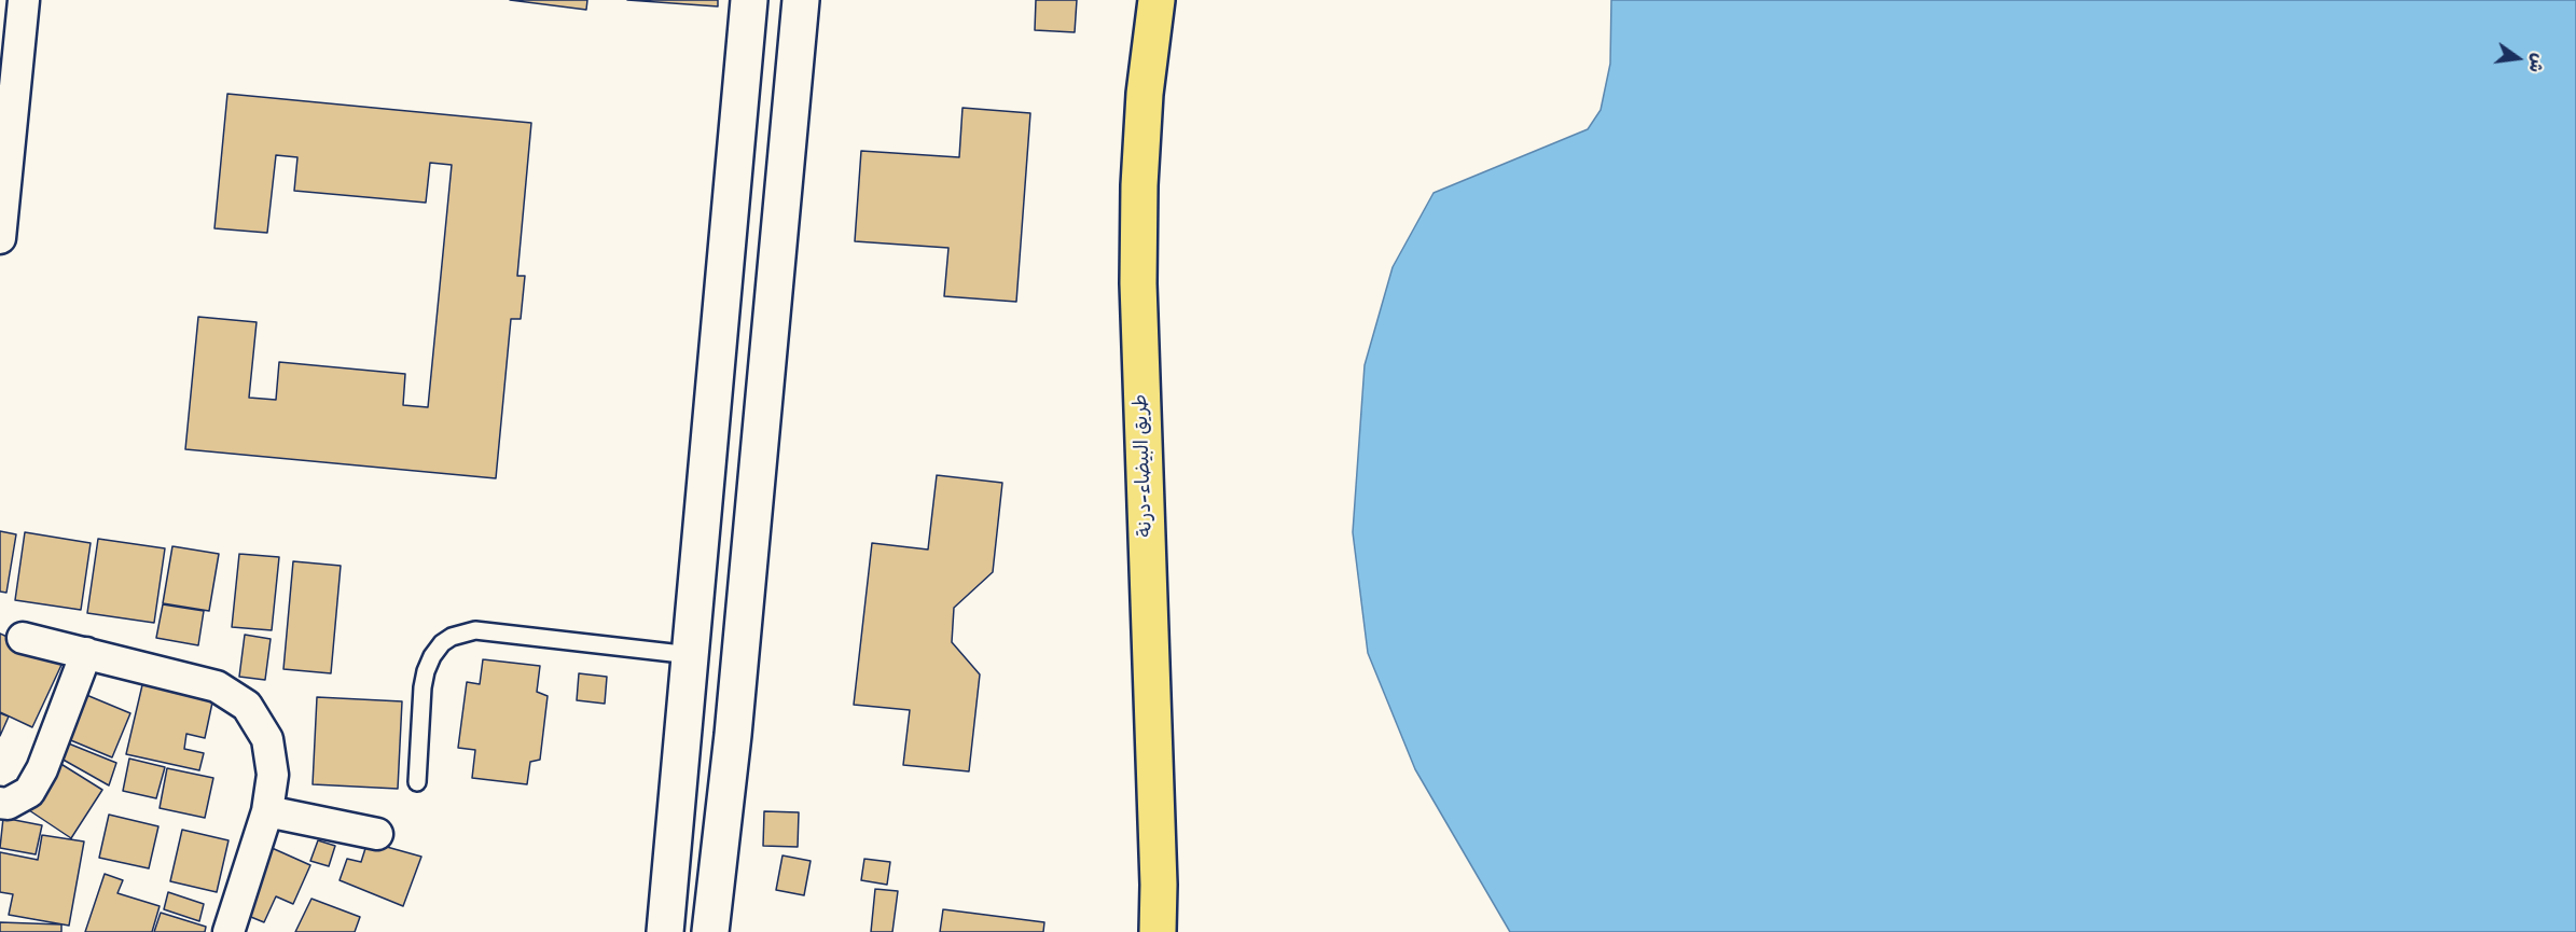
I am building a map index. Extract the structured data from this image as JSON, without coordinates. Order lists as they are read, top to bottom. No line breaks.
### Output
{"streets":{"highway":["طريق البيضاء-درنة"]},"north":"right"}
